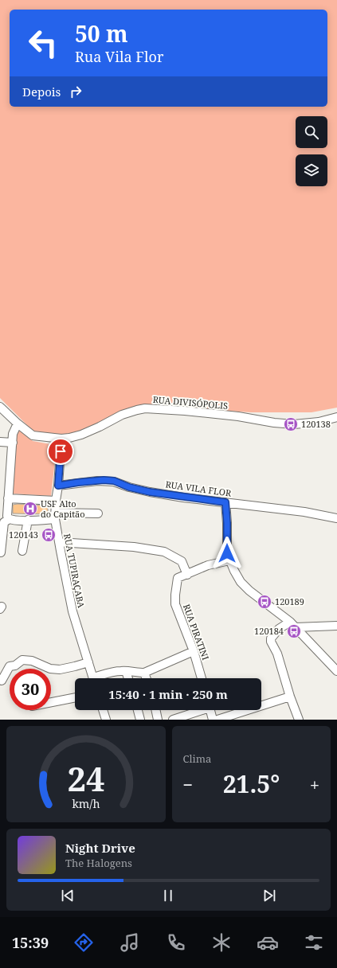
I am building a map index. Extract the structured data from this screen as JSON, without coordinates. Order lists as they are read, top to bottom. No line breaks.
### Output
{"streets":{"street":["RUA DIVISÓPOLIS","RUA VILA FLOR","RUA TUPIRAÇABA","RUA PIRATINI"]},"crossings":[["RUA DIVISÓPOLIS","RUA TUPIRAÇABA"],["RUA VILA FLOR","RUA TUPIRAÇABA"]],"places":{"bus stop":["120138","120143","120189","120184"],"hospital":["USF Alto do Capitão"]},"page":{"turn":["50 m","Rua Vila Flor"],"then":"Depois","limit":"30","trip":"15:40 · 1 min · 250 m","tile":"Clima","heat":["−","21.5°","+"],"song":["Night Drive","The Halogens"],"tabs":"15:39","gauge":["24","km/h"]}}
